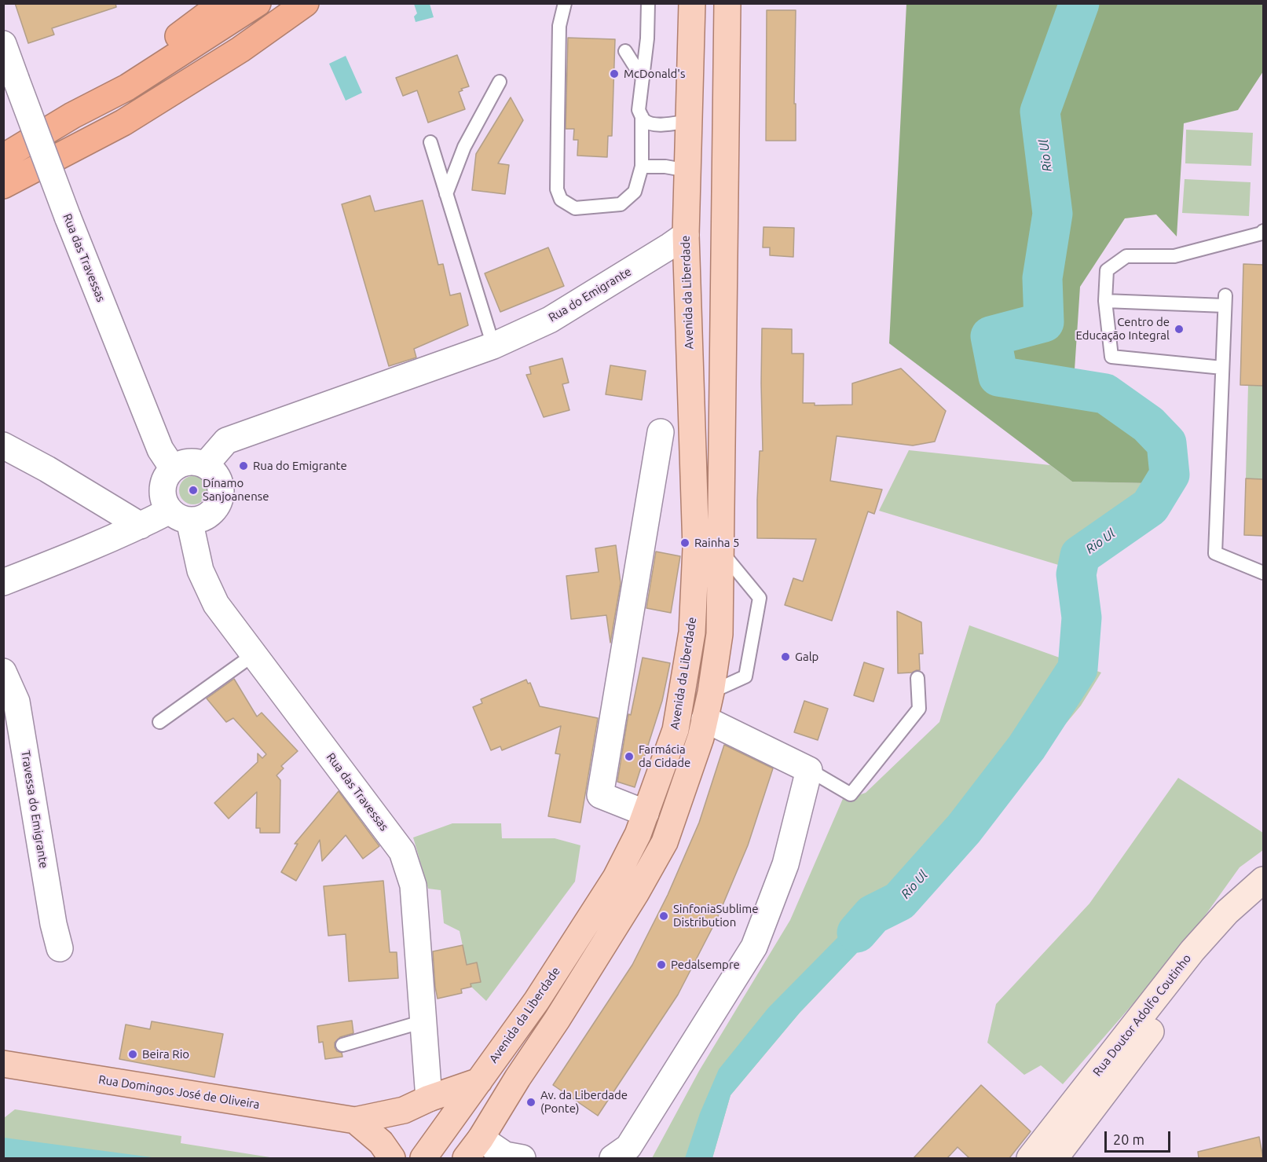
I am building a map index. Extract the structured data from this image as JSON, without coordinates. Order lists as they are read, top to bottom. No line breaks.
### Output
{"streets":{"main road":["Avenida da Liberdade","Rua Doutor Adolfo Coutinho","Rua Domingos José de Oliveira"],"street":["Rua das Travessas","Rua do Emigrante","Travessa do Emigrante"]},"crossings":[["Rua das Travessas","Rua do Emigrante"],["Rua das Travessas","Rua Domingos José de Oliveira"],["Avenida da Liberdade","Rua do Emigrante"],["Avenida da Liberdade","Rua Domingos José de Oliveira"]],"water":["Rio Ul"],"places":["McDonald's","Centro de Educação Integral","Rua do Emigrante","Dínamo Sanjoanense","Rainha 5","Galp","Farmácia da Cidade","SinfoniaSublime Distribution","Pedalsempre","Beira Rio","Av. da Liberdade (Ponte)"],"scale_bar":"20 m"}
